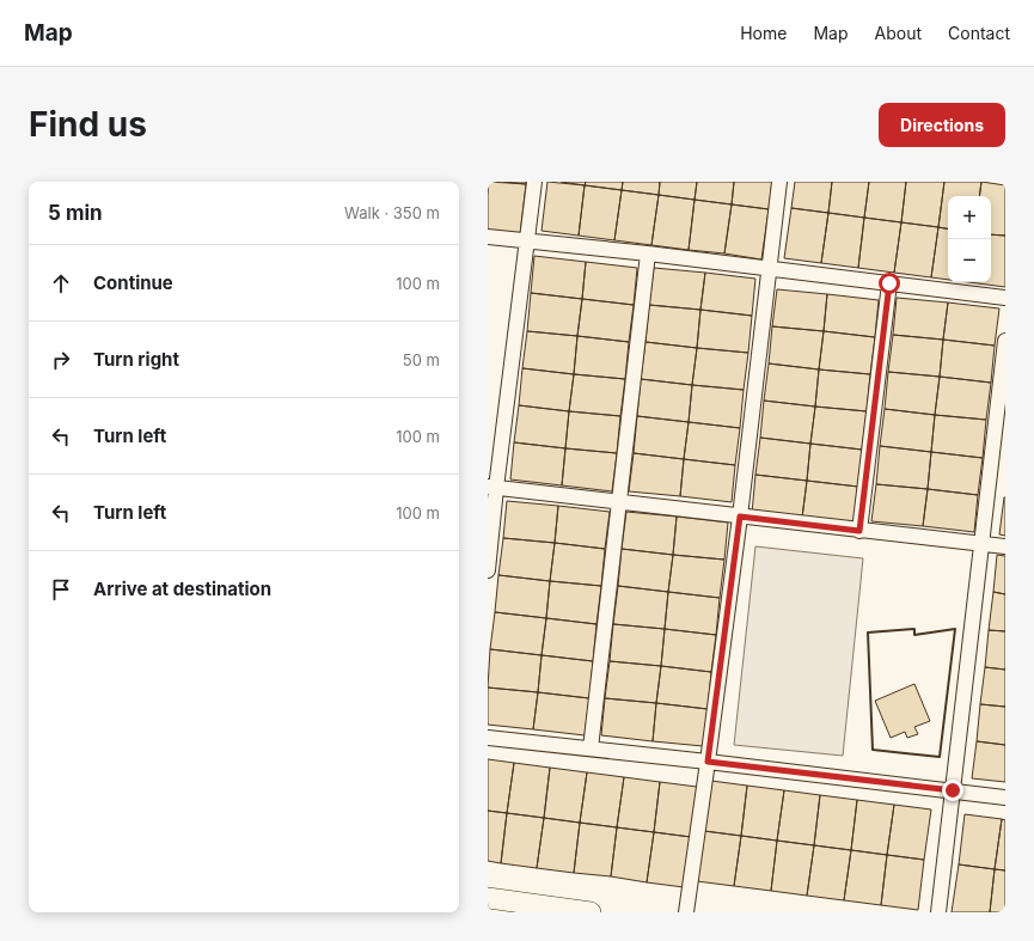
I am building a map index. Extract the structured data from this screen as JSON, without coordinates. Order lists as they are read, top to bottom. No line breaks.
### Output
{"page":{"header":"Map","nav":["Home","Map","About","Contact"],"buttons":"Directions","title":"Find us","heading":["5 min","Walk · 350 m"],"map_buttons":["+","−"],"list":[["Continue","100 m"],["Turn right","50 m"],["Turn left","100 m"],["Turn left","100 m"],"Arrive at destination"]}}
